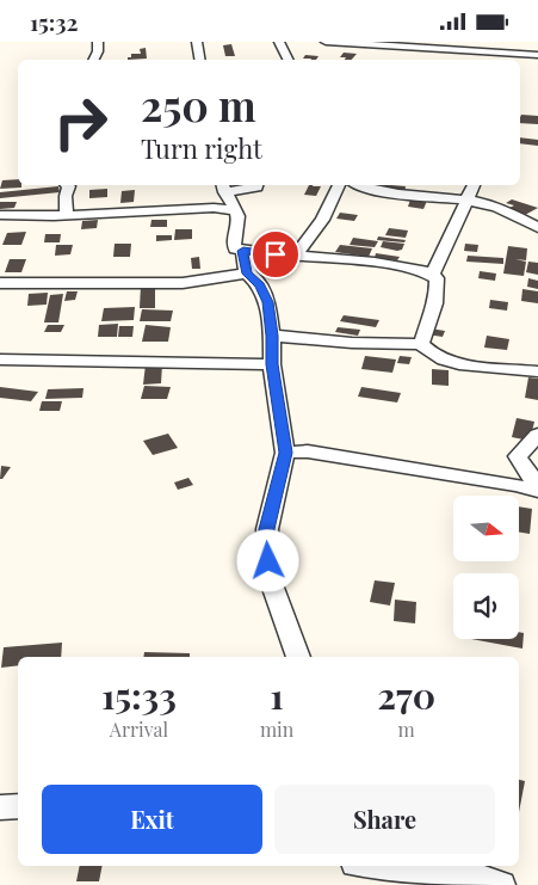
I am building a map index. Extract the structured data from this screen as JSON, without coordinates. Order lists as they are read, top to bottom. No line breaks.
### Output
{"north":"right","page":{"status":"15:32","turn":["250 m","Turn right"],"eta":["15:33","Arrival","1","min","270","m"],"buttons":["Exit","Share"]}}
